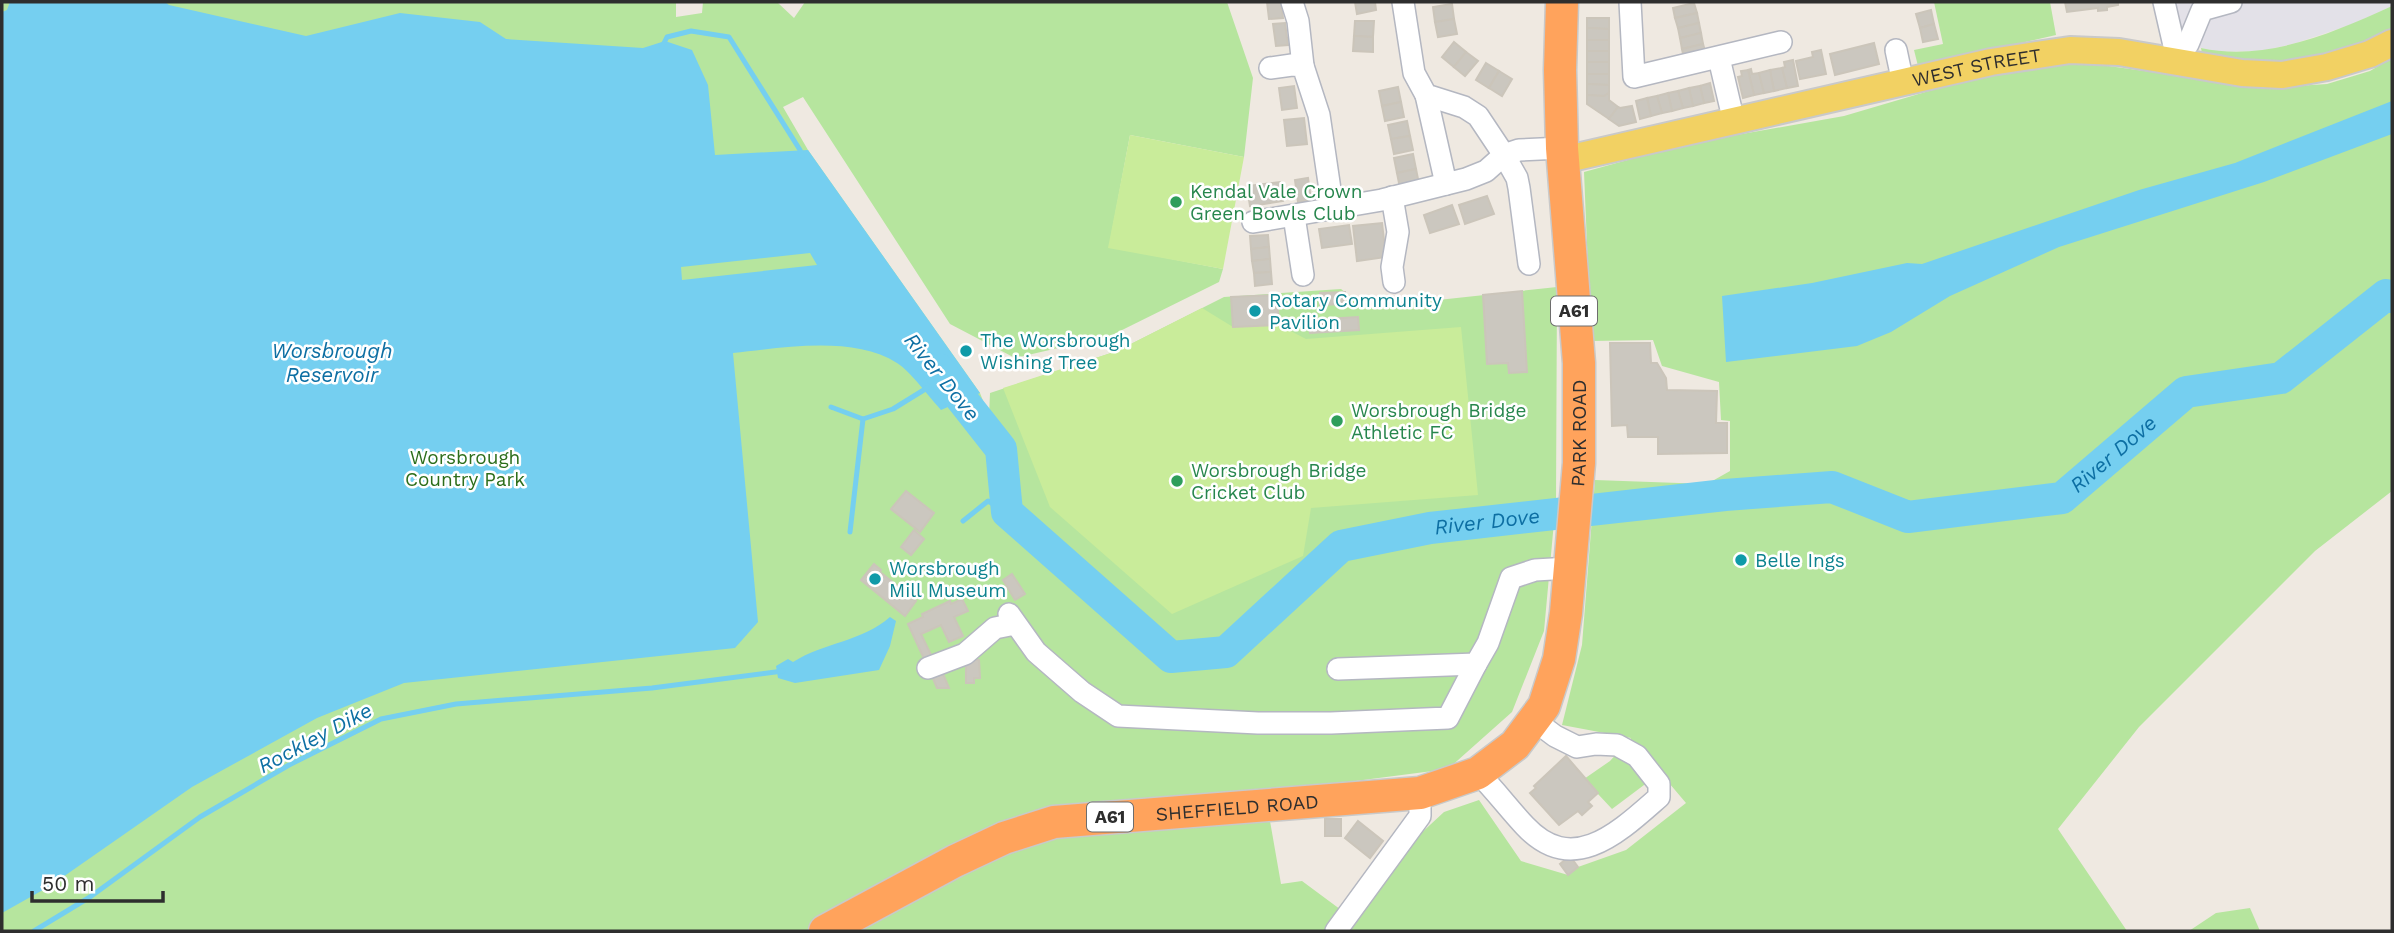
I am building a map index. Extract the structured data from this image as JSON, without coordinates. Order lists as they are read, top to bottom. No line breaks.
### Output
{"streets":{"highway":["A61","PARK ROAD","SHEFFIELD ROAD"],"main road":["WEST STREET"]},"crossings":[["WEST STREET","PARK ROAD"],["PARK ROAD","SHEFFIELD ROAD"]],"water":["Worsbrough Reservoir","River Dove","Rockley Dike"],"parks":["Worsbrough Country Park"],"places":["Kendal Vale Crown Green Bowls Club","Rotary Community Pavilion","The Worsbrough Wishing Tree","Worsbrough Bridge Athletic FC","Worsbrough Bridge Cricket Club","Belle Ings","Worsbrough Mill Museum"],"scale_bar":"50 m"}
